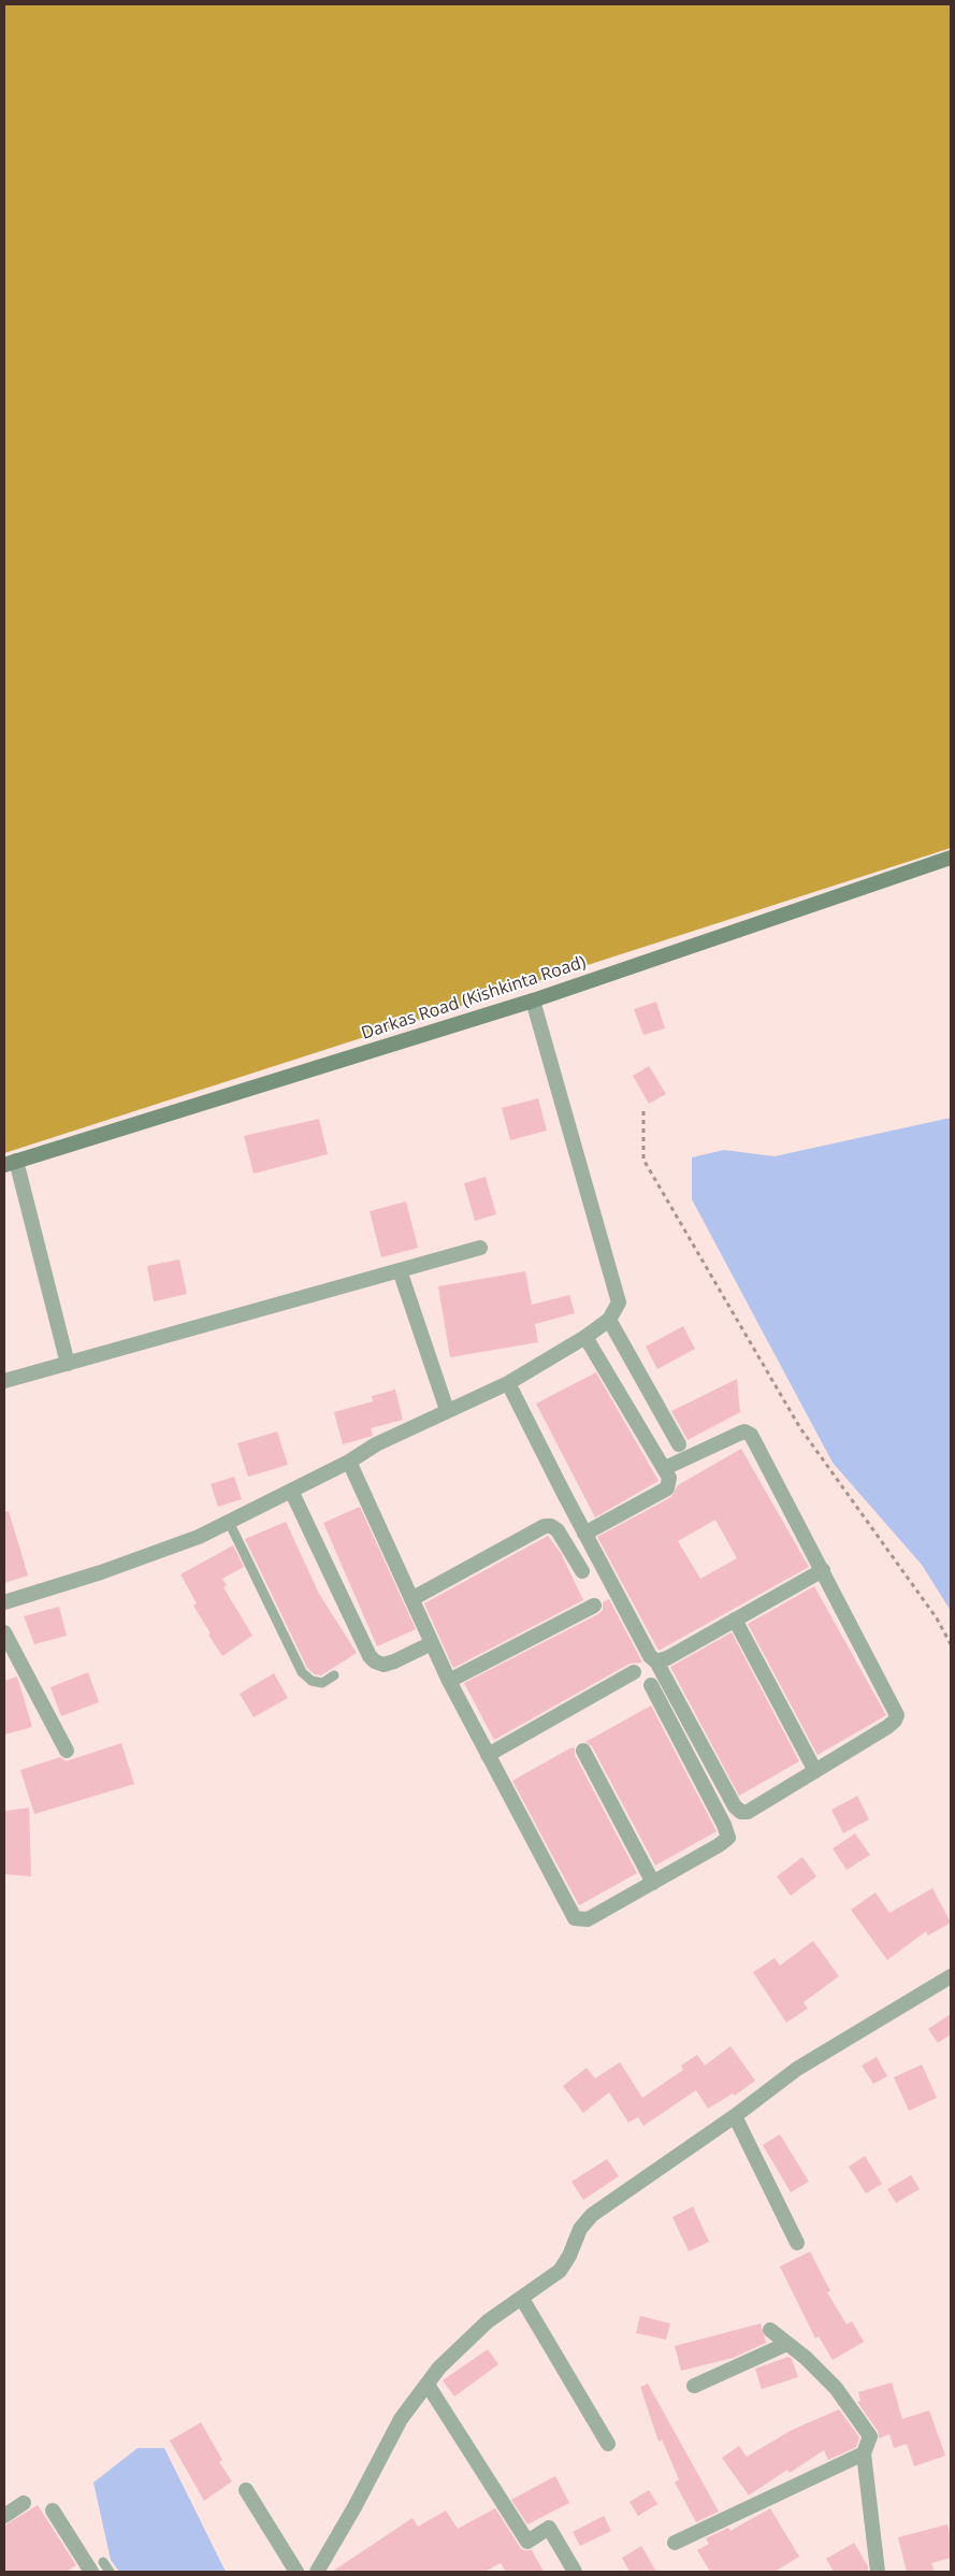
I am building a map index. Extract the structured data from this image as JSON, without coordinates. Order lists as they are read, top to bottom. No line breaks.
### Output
{"streets":{"main road":["Darkas Road (Kishkinta Road)"]}}
